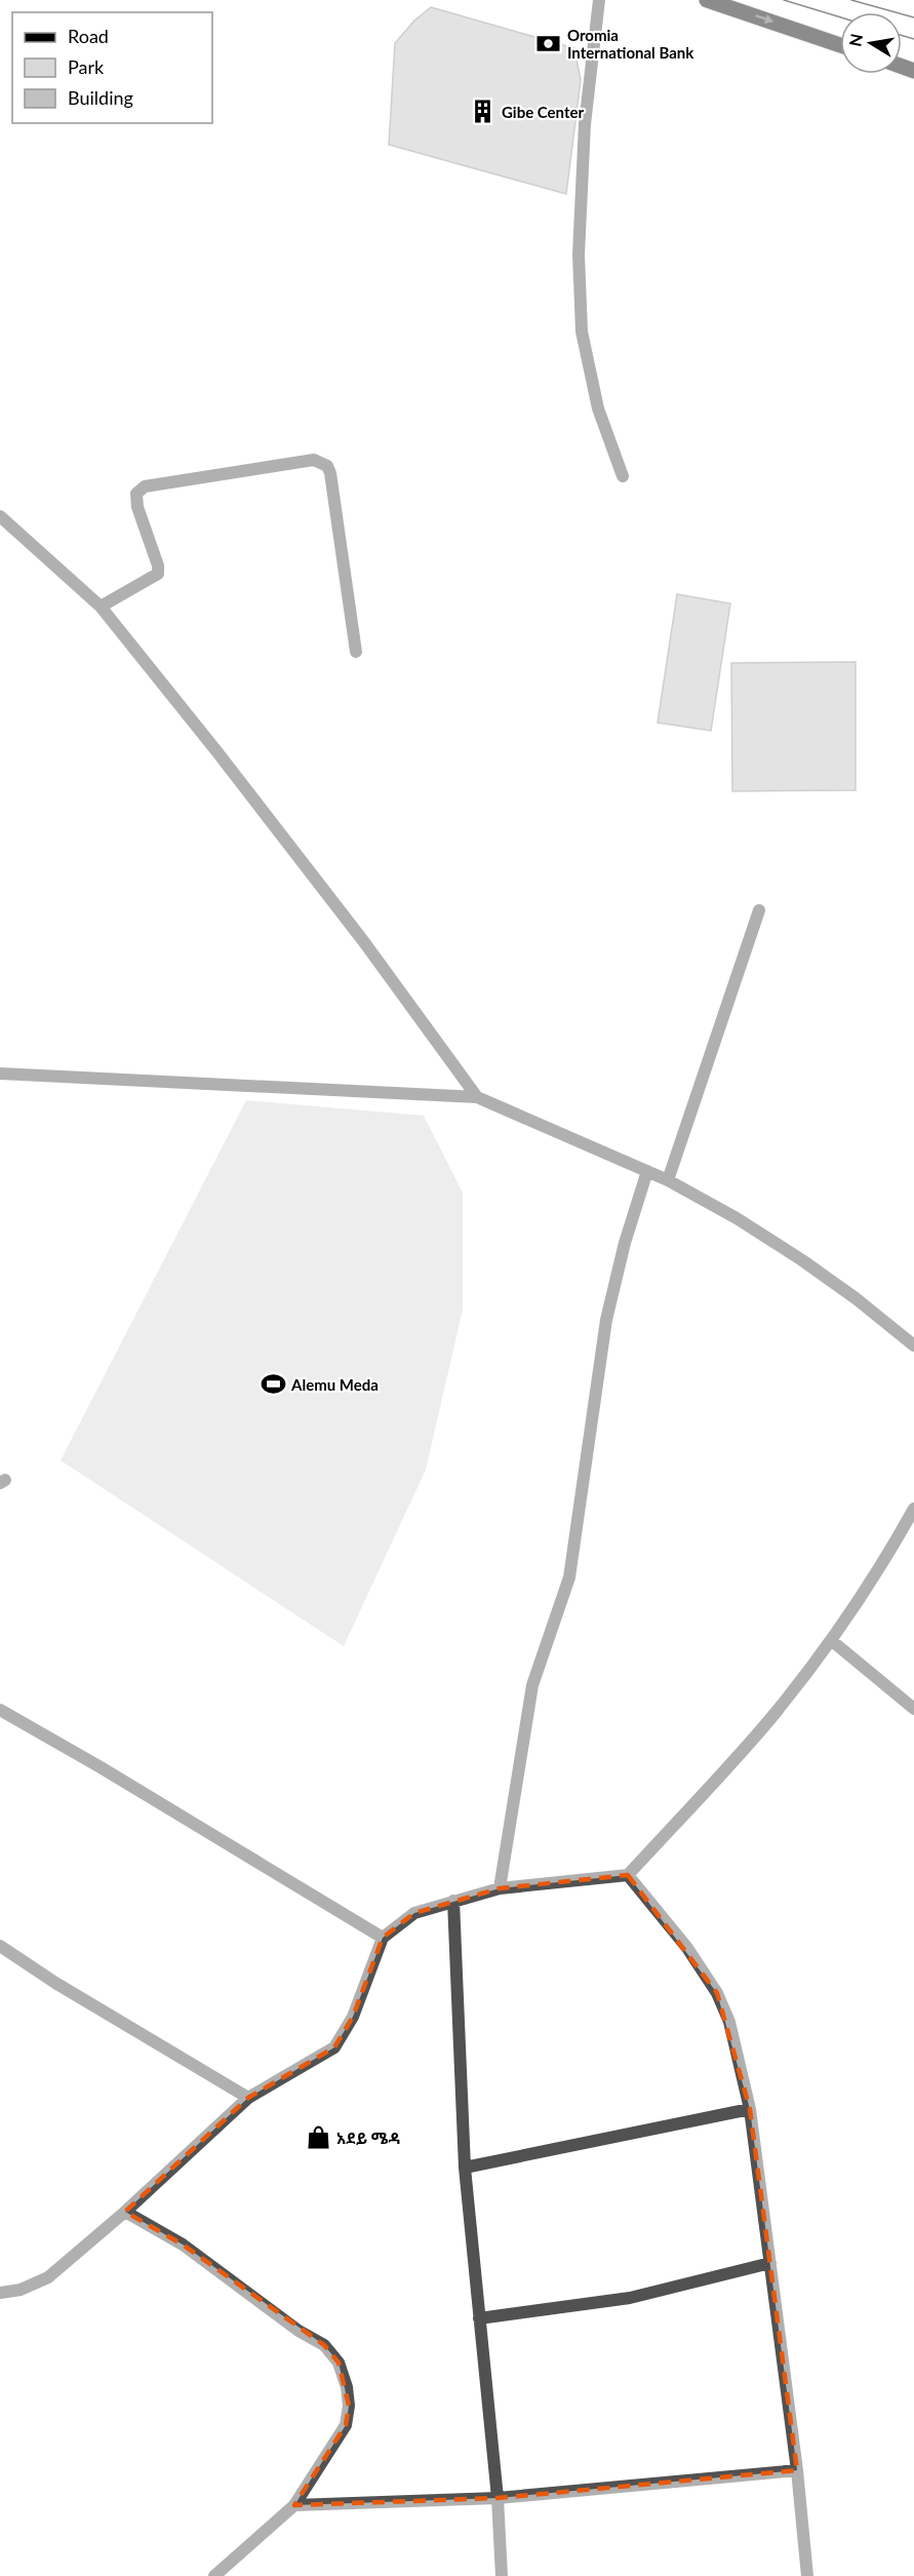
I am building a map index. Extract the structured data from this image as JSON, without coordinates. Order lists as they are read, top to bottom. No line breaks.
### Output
{"places":{"bank":["Oromia International Bank"],"building":["Gibe Center"],"sports":["Alemu Meda"],"shop":["አደይ ሜዳ"]},"legend":["Road","Park","Building"],"north":"left"}
